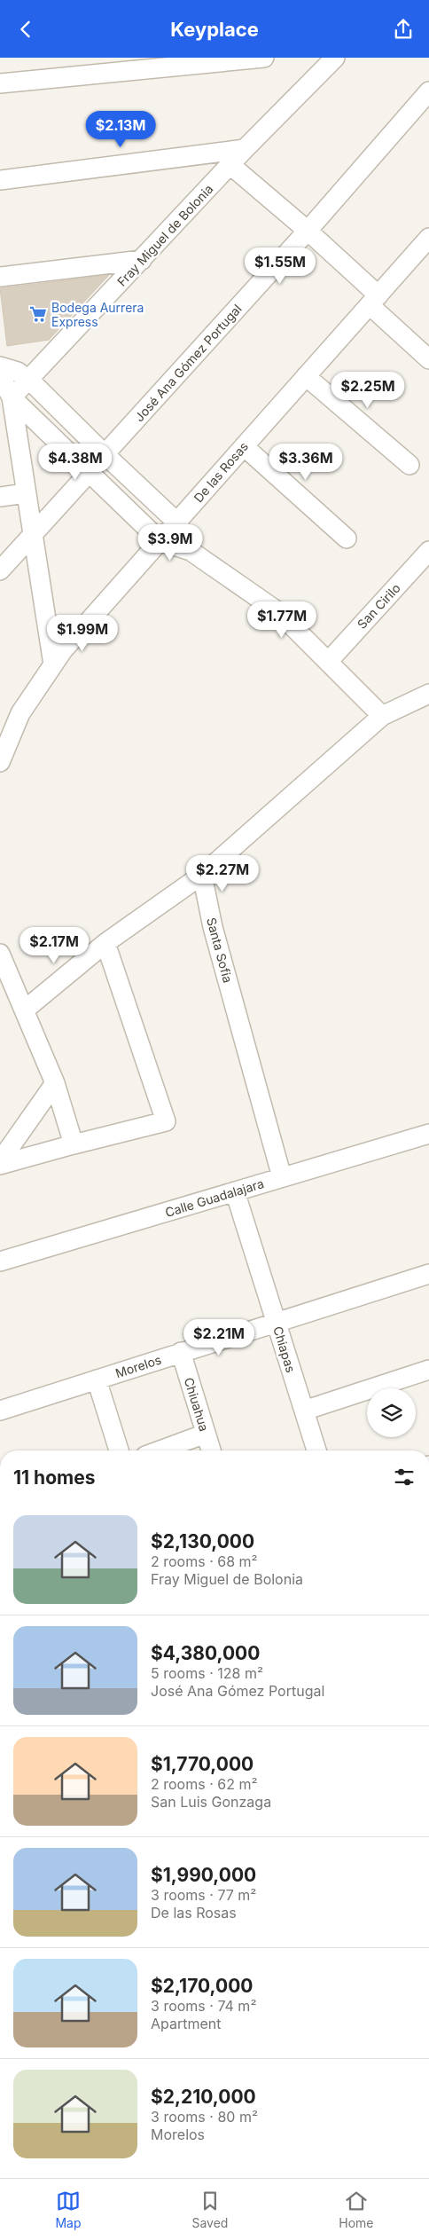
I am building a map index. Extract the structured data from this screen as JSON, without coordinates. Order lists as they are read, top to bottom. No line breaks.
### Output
{"streets":{"street":["Fray Miguel de Bolonia","José Ana Gómez Portugal","De las Rosas","San Cirilo","Santa Sofia","Calle Guadalajara","Chiapas","Morelos","Chiuahua"]},"crossings":[["Santa Sofia","Calle Guadalajara"],["Calle Guadalajara","Chiapas"],["Chiapas","Morelos"],["Morelos","Chiuahua"]],"places":{"supermarket":["Bodega Aurrera Express"]},"page":{"header":"Keyplace","price":["$2.13M","$1.55M","$2.25M","$4.38M","$3.36M","$3.9M","$1.77M","$1.99M","$2.27M","$2.17M","$2.21M"],"heading":"11 homes","list":[{"name":"$2,130,000","note":"2 rooms · 68 m² · Fray Miguel de Bolonia"},{"name":"$4,380,000","note":"5 rooms · 128 m² · José Ana Gómez Portugal"},{"name":"$1,770,000","note":"2 rooms · 62 m² · San Luis Gonzaga"},{"name":"$1,990,000","note":"3 rooms · 77 m² · De las Rosas"},{"name":"$2,170,000","note":"3 rooms · 74 m² · Apartment"},{"name":"$2,210,000","note":"3 rooms · 80 m² · Morelos"}],"tabs":["Map","Saved","Home"]}}
